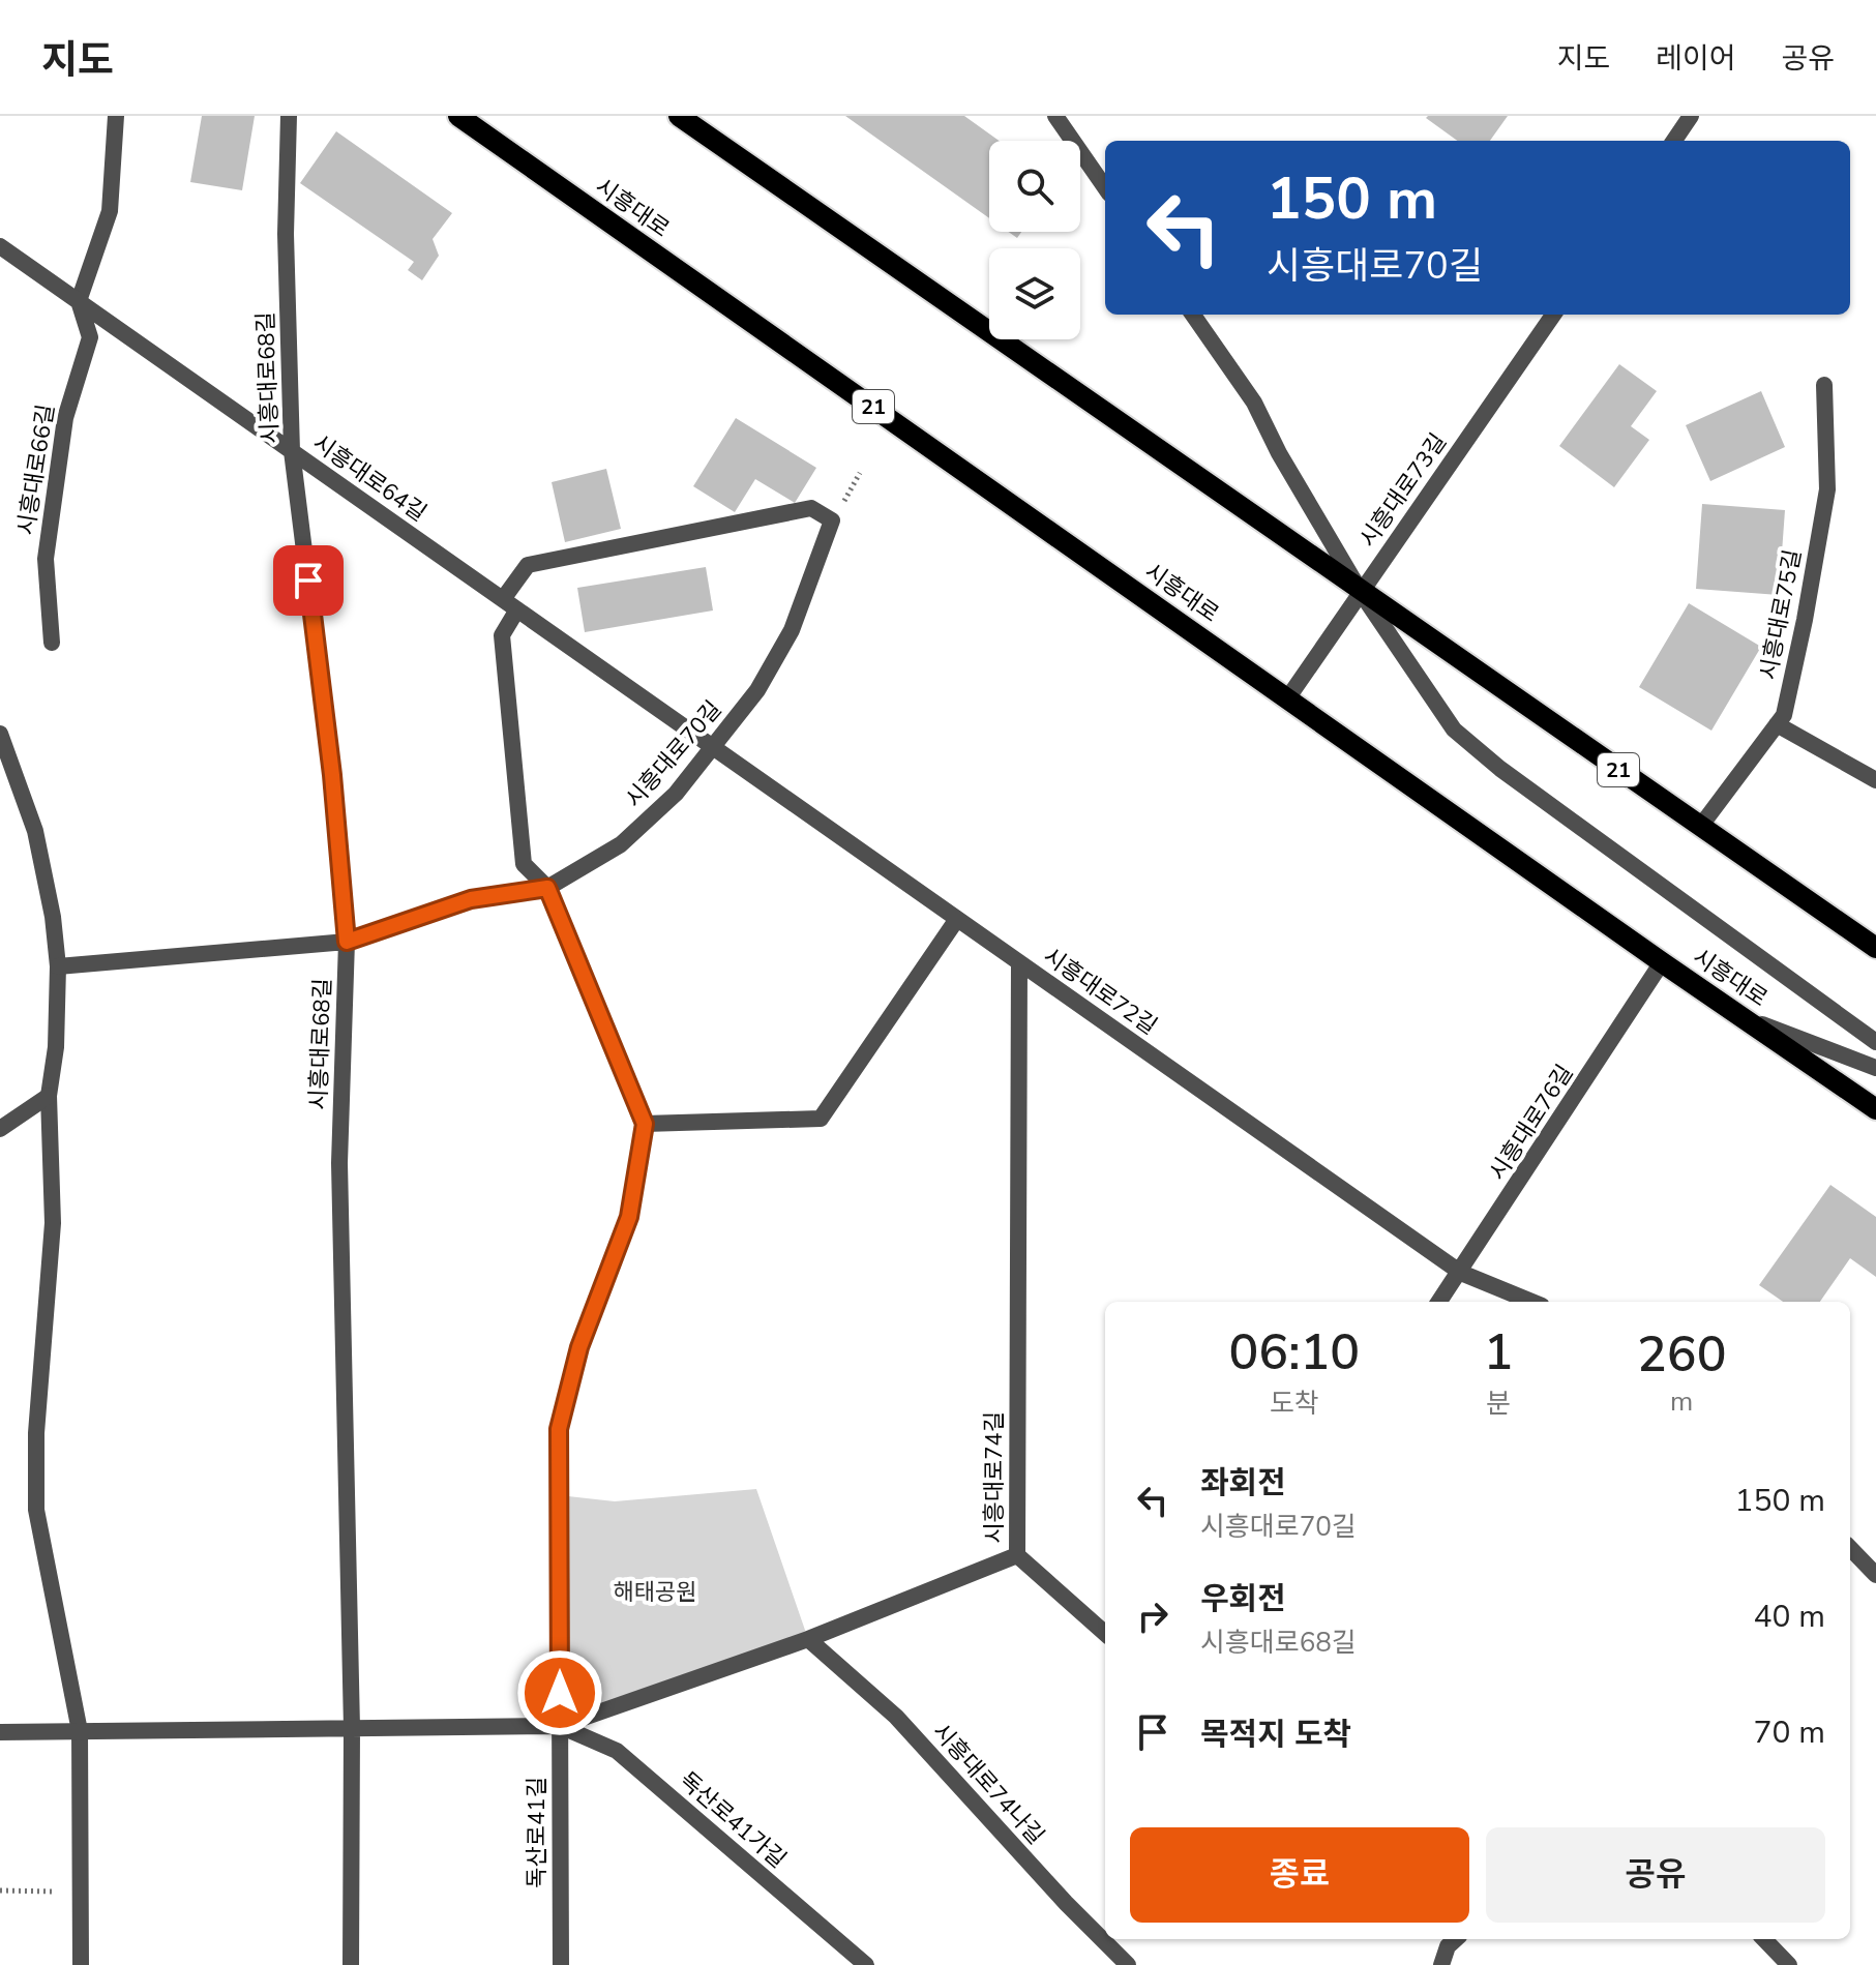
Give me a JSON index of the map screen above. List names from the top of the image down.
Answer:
{
  "streets": {
    "main road": ["시흥대로", "21"],
    "street": [
      "시흥대로68길",
      "시흥대로66길",
      "시흥대로64길",
      "시흥대로73길",
      "시흥대로75길",
      "시흥대로70길",
      "시흥대로72길",
      "시흥대로76길",
      "시흥대로74길",
      "시흥대로74나길",
      "독산로41가길",
      "독산로41길"
    ]
  },
  "crossings": [
    ["시흥대로", "시흥대로73길"],
    ["시흥대로", "시흥대로76길"],
    ["시흥대로68길", "시흥대로64길"],
    ["시흥대로68길", "시흥대로70길"],
    ["21", "시흥대로73길"],
    ["21", "시흥대로75길"],
    ["시흥대로66길", "시흥대로64길"],
    ["시흥대로64길", "시흥대로70길"],
    ["시흥대로64길", "시흥대로72길"],
    ["시흥대로70길", "시흥대로72길"],
    ["시흥대로72길", "시흥대로76길"],
    ["시흥대로72길", "시흥대로74길"],
    ["시흥대로74길", "시흥대로74나길"],
    ["시흥대로74길", "독산로41가길"],
    ["시흥대로74길", "독산로41길"],
    ["독산로41가길", "독산로41길"]
  ],
  "parks": ["해태공원"],
  "page": {
    "header": "지도",
    "nav": ["지도", "레이어", "공유"],
    "turn": ["150 m", "시흥대로70길"],
    "eta": [
      "06:10",
      "도착",
      "1",
      "분",
      "260",
      "m"
    ],
    "list": [
      {
        "name": "좌회전",
        "note": "시흥대로70길",
        "value": "150 m"
      },
      {
        "name": "우회전",
        "note": "시흥대로68길",
        "value": "40 m"
      },
      {
        "name": "목적지 도착",
        "value": "70 m"
      }
    ],
    "buttons": ["종료", "공유"]
  }
}
